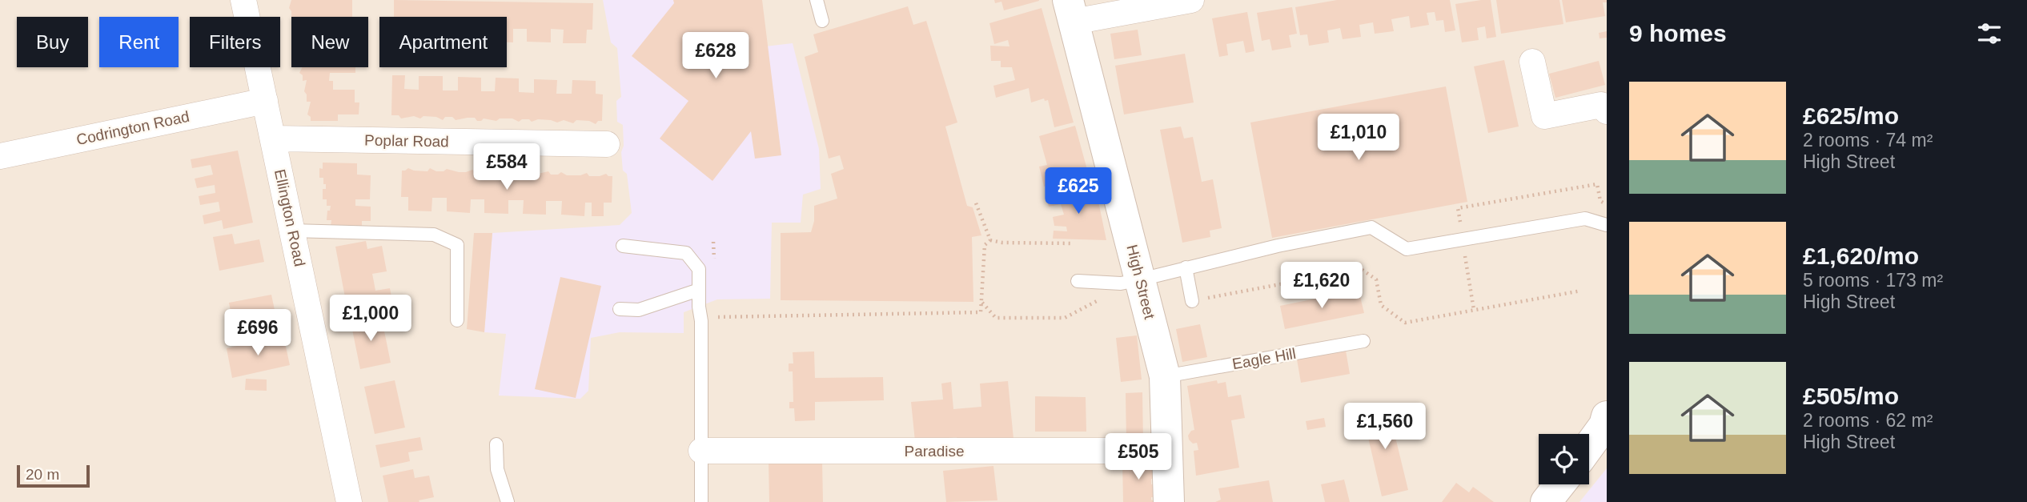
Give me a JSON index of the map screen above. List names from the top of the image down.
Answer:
{
  "streets": {
    "street": [
      "Codrington Road",
      "Poplar Road",
      "Ellington Road",
      "High Street",
      "Paradise"
    ],
    "lane": ["Eagle Hill"]
  },
  "crossings": [
    ["Codrington Road", "Ellington Road"],
    ["Poplar Road", "Ellington Road"],
    ["High Street", "Eagle Hill"],
    ["High Street", "Paradise"]
  ],
  "scale_bar": "20 m",
  "page": {
    "heading": "9 homes",
    "chip": [
      "Buy",
      "Rent",
      "Filters",
      "New",
      "Apartment"
    ],
    "price": [
      "£628",
      "£1,010",
      "£584",
      "£625",
      "£1,620",
      "£1,000",
      "£696",
      "£1,560",
      "£505"
    ],
    "list": [
      {
        "name": "£625/mo",
        "note": "2 rooms · 74 m² · High Street"
      },
      {
        "name": "£1,620/mo",
        "note": "5 rooms · 173 m² · High Street"
      },
      {
        "name": "£505/mo",
        "note": "2 rooms · 62 m² · High Street"
      }
    ],
    "scale": "20 m"
  }
}
